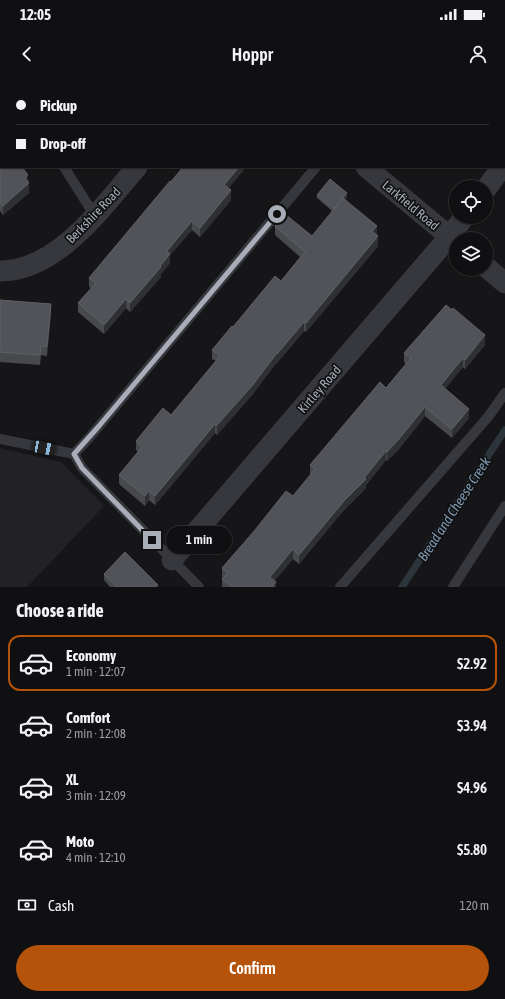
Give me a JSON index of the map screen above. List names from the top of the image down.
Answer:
{
  "streets": {
    "street": ["Larkfield Road", "Berkshire Road", "Kirtley Road"]
  },
  "water": ["Bread and Cheese Creek"],
  "page": {
    "status": "12:05",
    "header": "Hoppr",
    "banner": ["Pickup", "Drop-off"],
    "bubble": "1 min",
    "heading": "Choose a ride",
    "list": [
      {
        "name": "Economy",
        "note": "1 min · 12:07",
        "value": "$2.92"
      },
      {
        "name": "Comfort",
        "note": "2 min · 12:08",
        "value": "$3.94"
      },
      {
        "name": "XL",
        "note": "3 min · 12:09",
        "value": "$4.96"
      },
      {
        "name": "Moto",
        "note": "4 min · 12:10",
        "value": "$5.80"
      }
    ],
    "pay": ["Cash", "120 m"],
    "buttons": "Confirm"
  }
}
